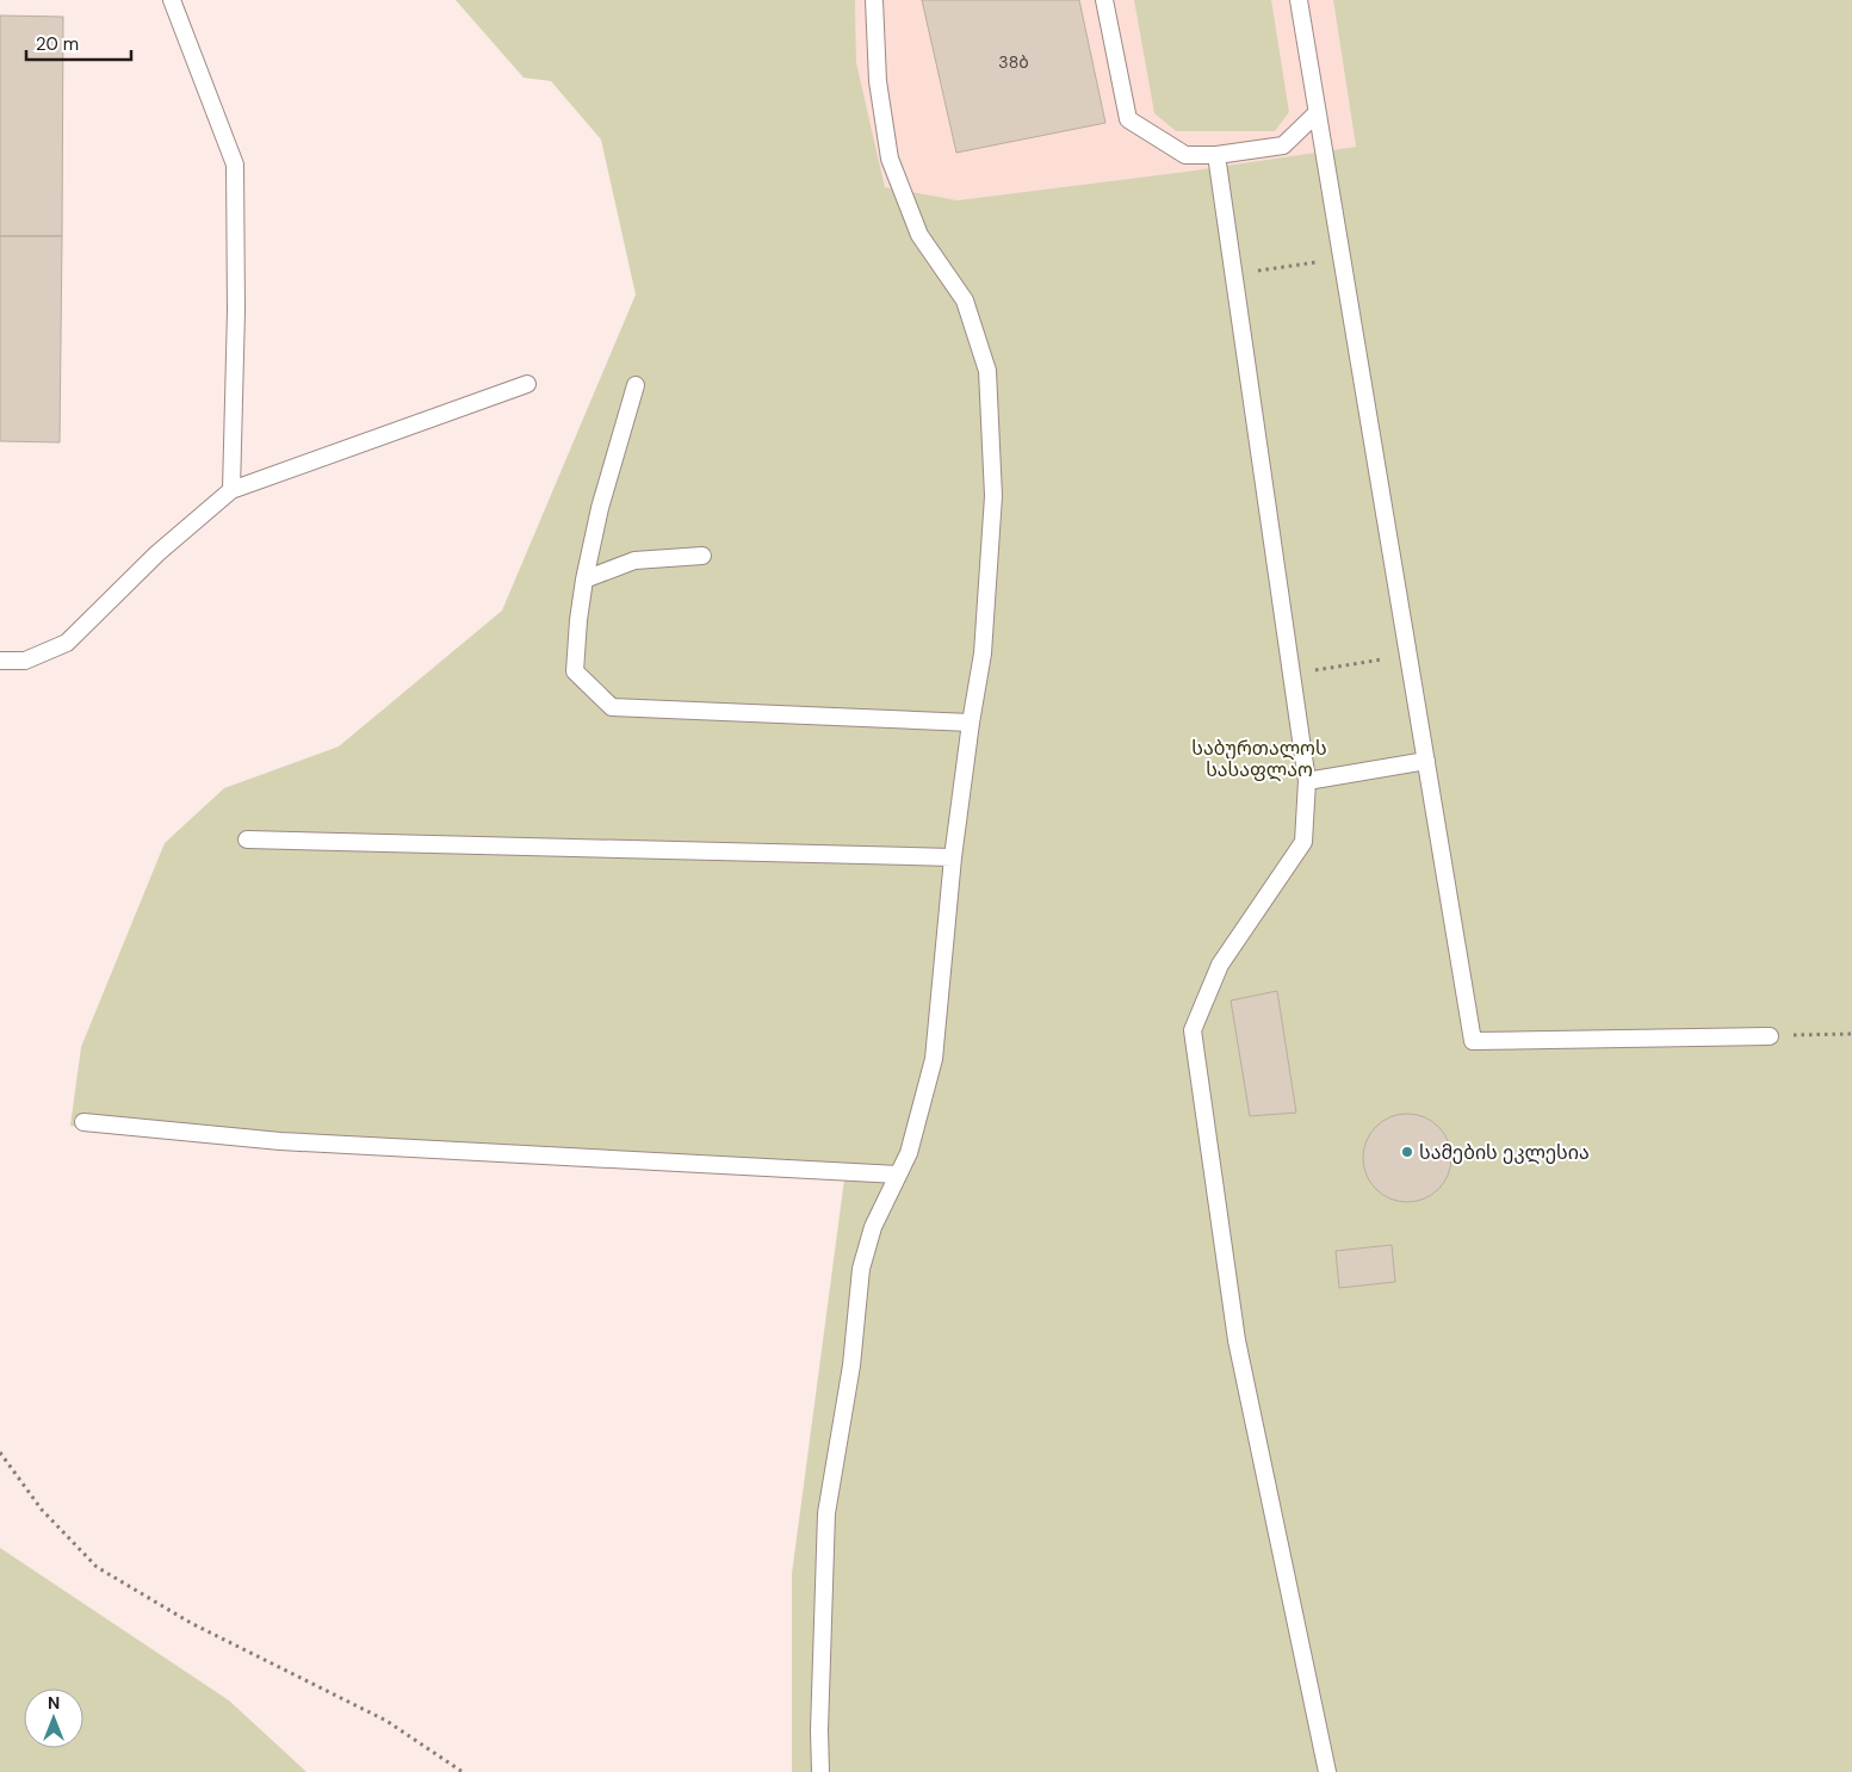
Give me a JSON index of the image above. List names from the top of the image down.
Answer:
{
  "parks": ["საბურთალოს სასაფლაო"],
  "places": ["სამების ეკლესია"],
  "house_numbers": ["38ბ"],
  "scale_bar": "20 m",
  "north": "top"
}
